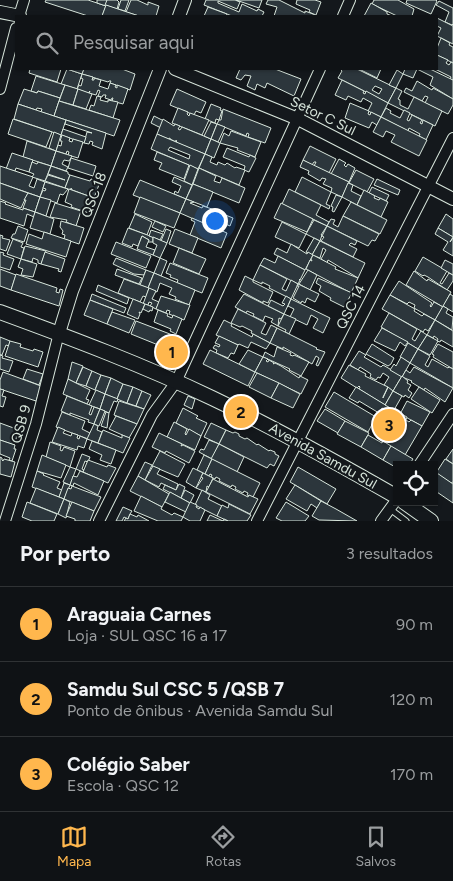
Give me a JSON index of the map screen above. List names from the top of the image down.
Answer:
{
  "streets": {
    "main road": ["Avenida Samdu Sul"],
    "street": [
      "Setor C Sul",
      "QSC 18",
      "QSC 14",
      "QSB 9"
    ]
  },
  "crossings": [
    ["Setor C Sul", "QSC 14"],
    ["QSC 18", "QSB 9"],
    ["QSC 18", "Avenida Samdu Sul"],
    ["QSC 14", "Avenida Samdu Sul"],
    ["QSB 9", "Avenida Samdu Sul"]
  ],
  "page": {
    "search": "Pesquisar aqui",
    "pins": ["1", "2", "3"],
    "heading": ["Por perto", "3 resultados"],
    "list": [
      {
        "mark": "1",
        "name": "Araguaia Carnes",
        "note": "Loja · SUL QSC 16 a 17",
        "value": "90 m"
      },
      {
        "mark": "2",
        "name": "Samdu Sul CSC 5 /QSB 7",
        "note": "Ponto de ônibus · Avenida Samdu Sul",
        "value": "120 m"
      },
      {
        "mark": "3",
        "name": "Colégio Saber",
        "note": "Escola · QSC 12",
        "value": "170 m"
      }
    ],
    "nav": ["Mapa", "Rotas", "Salvos"]
  }
}
